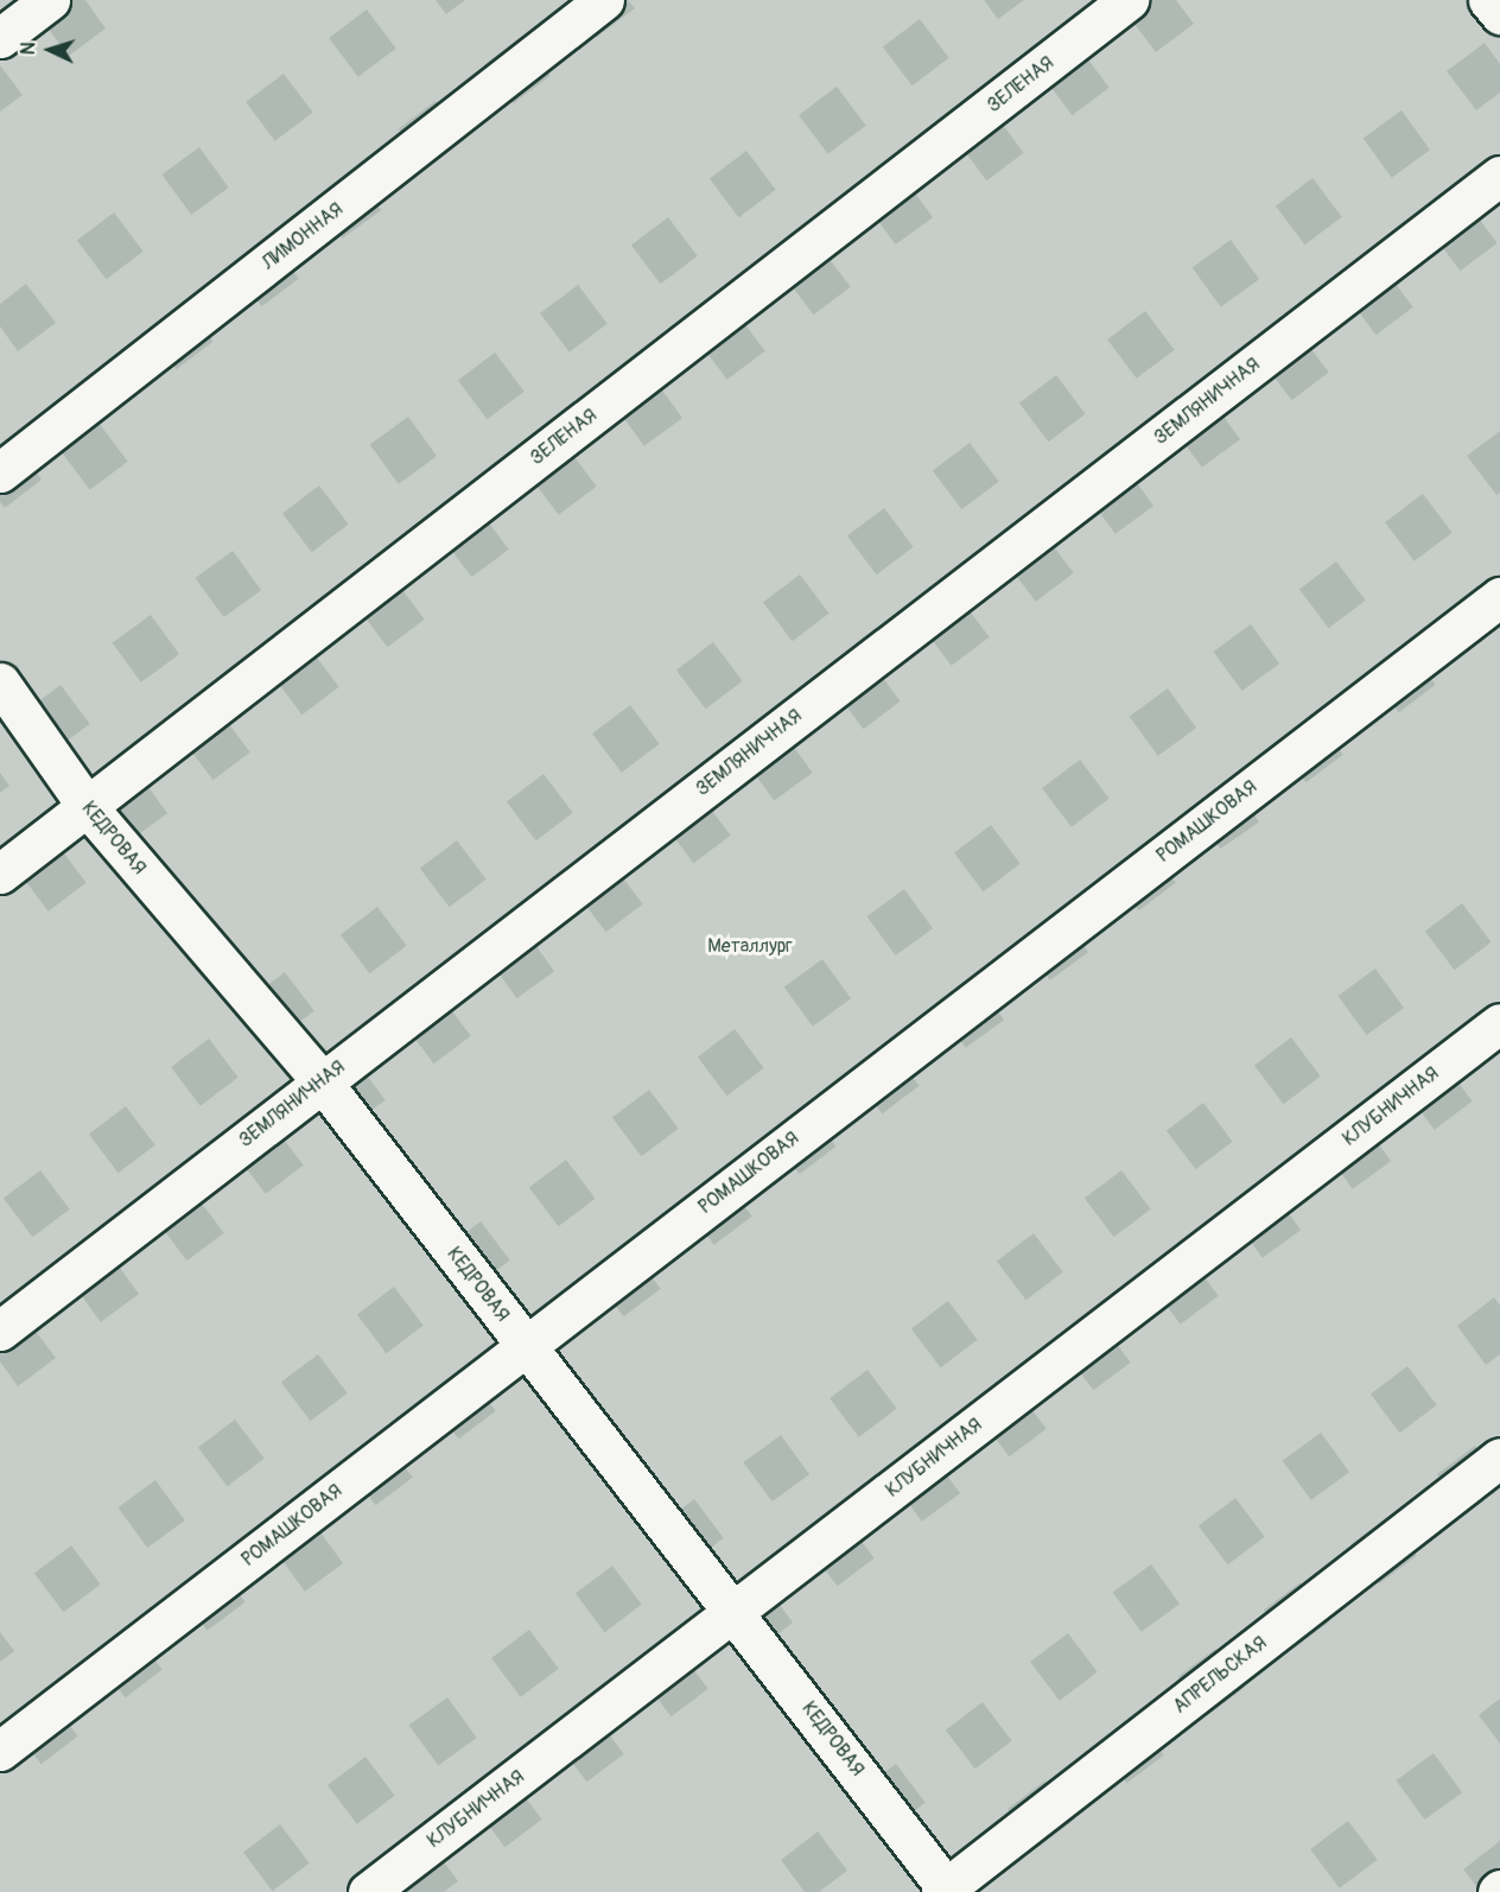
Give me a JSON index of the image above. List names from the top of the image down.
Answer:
{
  "streets": {
    "street": [
      "ЗЕЛЕНАЯ",
      "ЛИМОННАЯ",
      "ЗЕМЛЯНИЧНАЯ",
      "РОМАШКОВАЯ",
      "КЕДРОВАЯ",
      "КЛУБНИЧНАЯ",
      "АПРЕЛЬСКАЯ"
    ]
  },
  "crossings": [
    ["ЗЕЛЕНАЯ", "КЕДРОВАЯ"],
    ["ЗЕМЛЯНИЧНАЯ", "КЕДРОВАЯ"],
    ["РОМАШКОВАЯ", "КЕДРОВАЯ"],
    ["КЕДРОВАЯ", "КЛУБНИЧНАЯ"],
    ["КЕДРОВАЯ", "АПРЕЛЬСКАЯ"]
  ],
  "parks": ["Металлург"],
  "north": "left"
}
